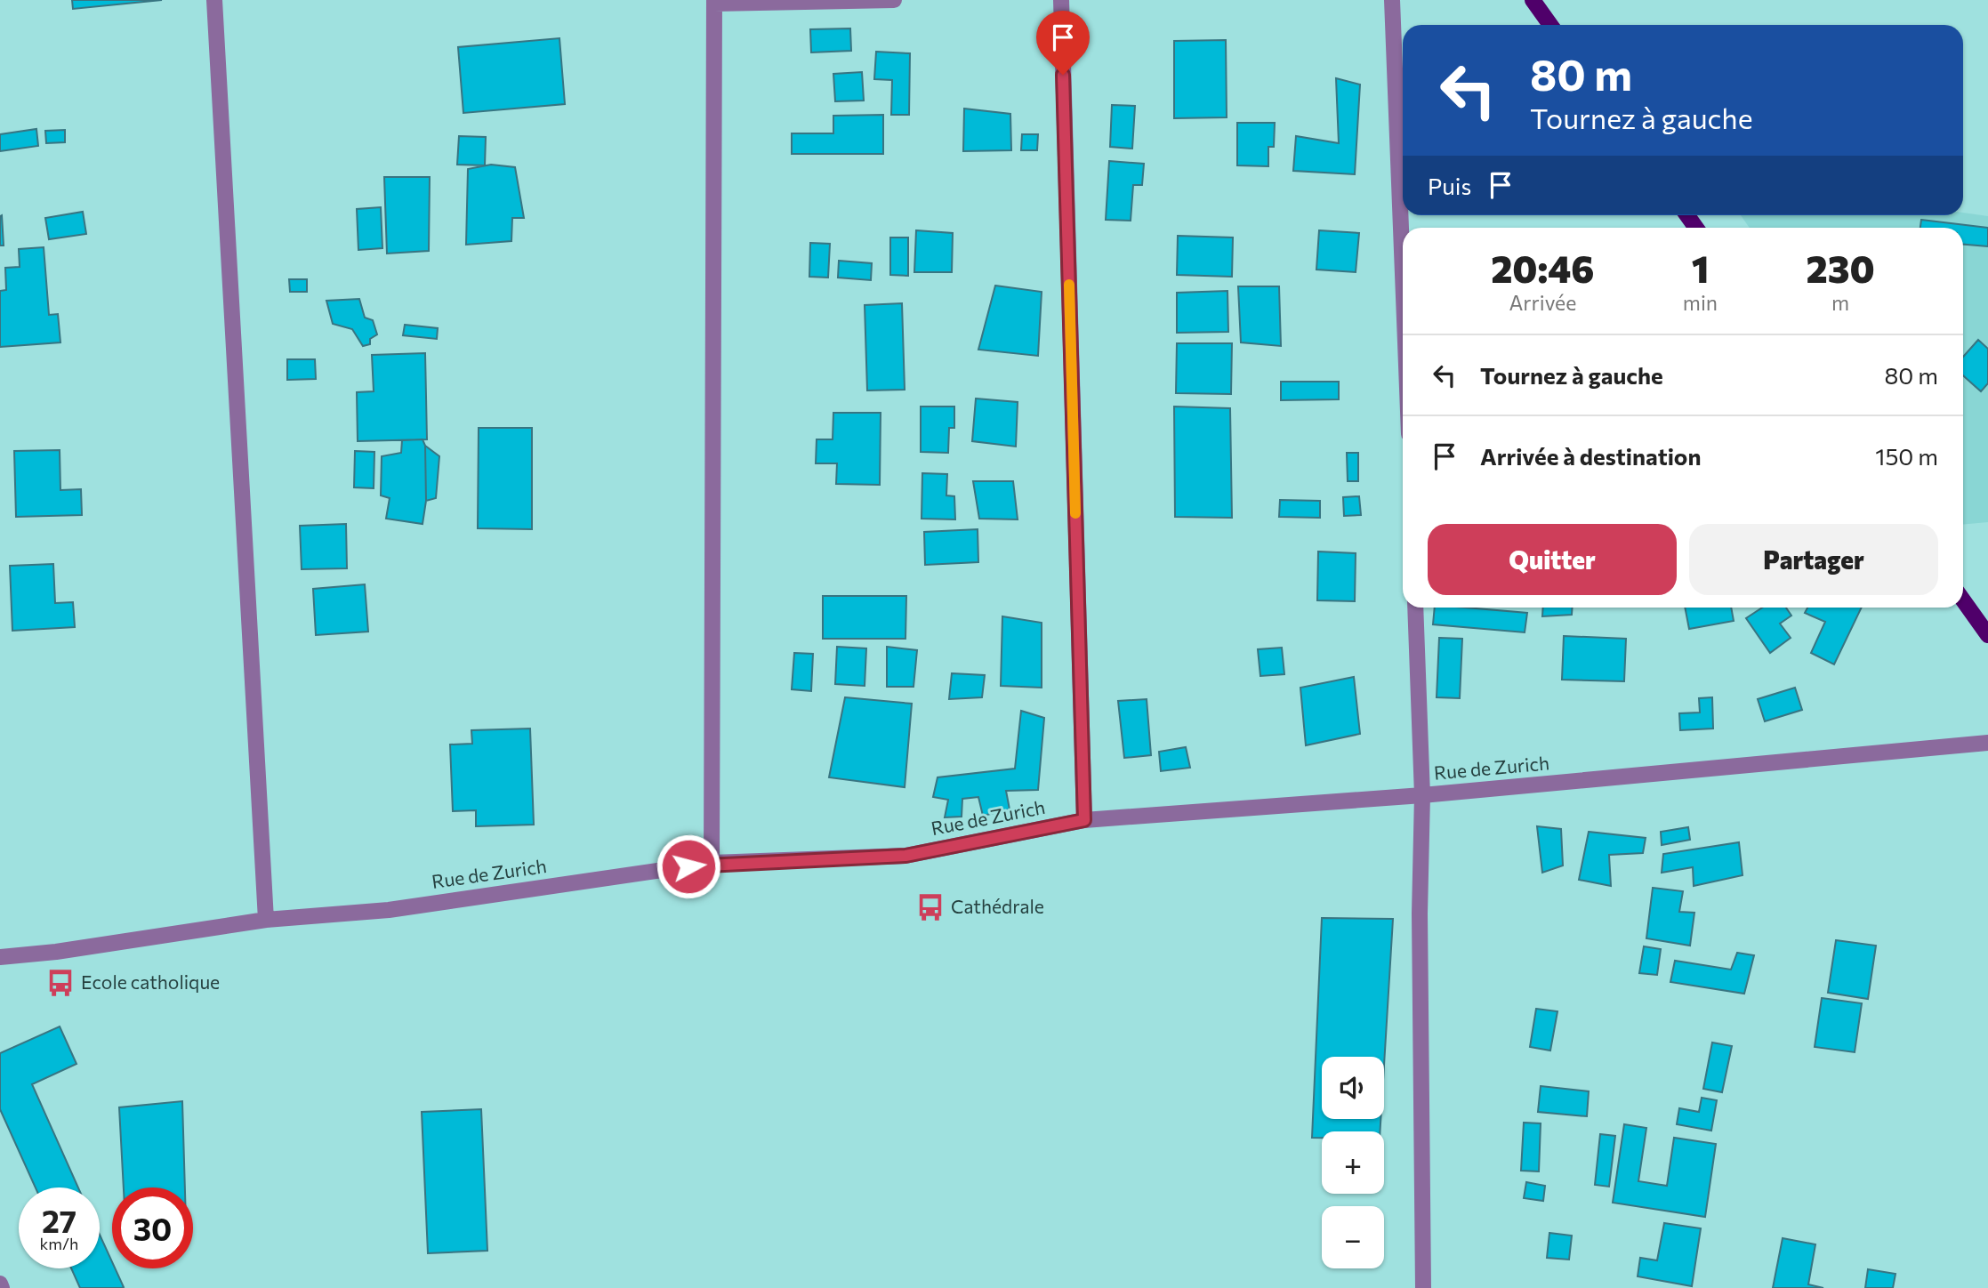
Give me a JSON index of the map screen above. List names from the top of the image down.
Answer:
{
  "streets": {
    "street": ["Rue de Zurich"]
  },
  "places": {
    "bus stop": ["Cathédrale", "Ecole catholique"]
  },
  "page": {
    "turn": ["80 m", "Tournez à gauche"],
    "then": "Puis",
    "eta": [
      "20:46",
      "Arrivée",
      "1",
      "min",
      "230",
      "m"
    ],
    "list": [
      {
        "name": "Tournez à gauche",
        "value": "80 m"
      },
      {
        "name": "Arrivée à destination",
        "value": "150 m"
      }
    ],
    "buttons": ["Quitter", "Partager"],
    "map_buttons": ["+", "−"],
    "speed": "27 km/h",
    "limit": "30"
  }
}
